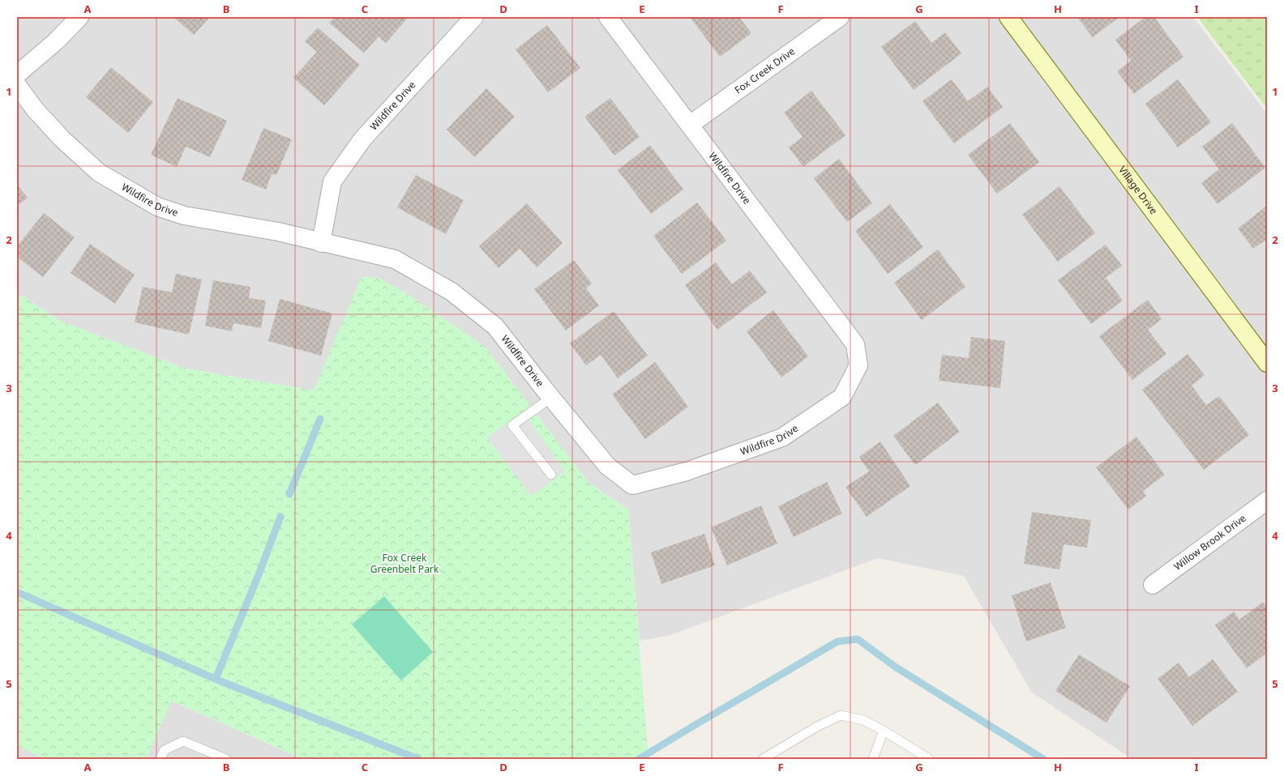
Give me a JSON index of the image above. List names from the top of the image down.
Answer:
{
  "streets": {
    "street": [
      "Fox Creek Drive",
      "Wildfire Drive",
      "Village Drive",
      "Willow Brook Drive"
    ]
  },
  "crossings": [
    ["Fox Creek Drive", "Wildfire Drive"]
  ],
  "parks": ["Fox Creek Greenbelt Park"],
  "grid": {
    "columns": [
      "A",
      "B",
      "C",
      "D",
      "E",
      "F",
      "G",
      "H",
      "I"
    ],
    "rows": [
      "1",
      "2",
      "3",
      "4",
      "5"
    ]
  }
}
